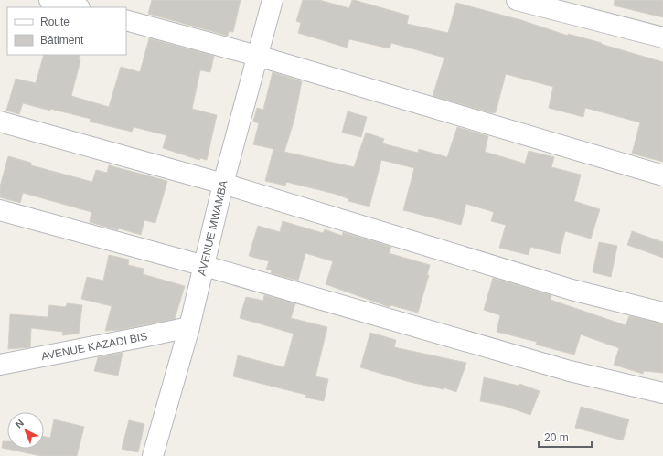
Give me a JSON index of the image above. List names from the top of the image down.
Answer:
{
  "streets": {
    "street": ["AVENUE MWAMBA", "AVENUE KAZADI BIS"]
  },
  "crossings": [
    ["AVENUE MWAMBA", "AVENUE KAZADI BIS"]
  ],
  "legend": ["Route", "Bâtiment"],
  "scale_bar": "20 m",
  "north": "top left"
}
